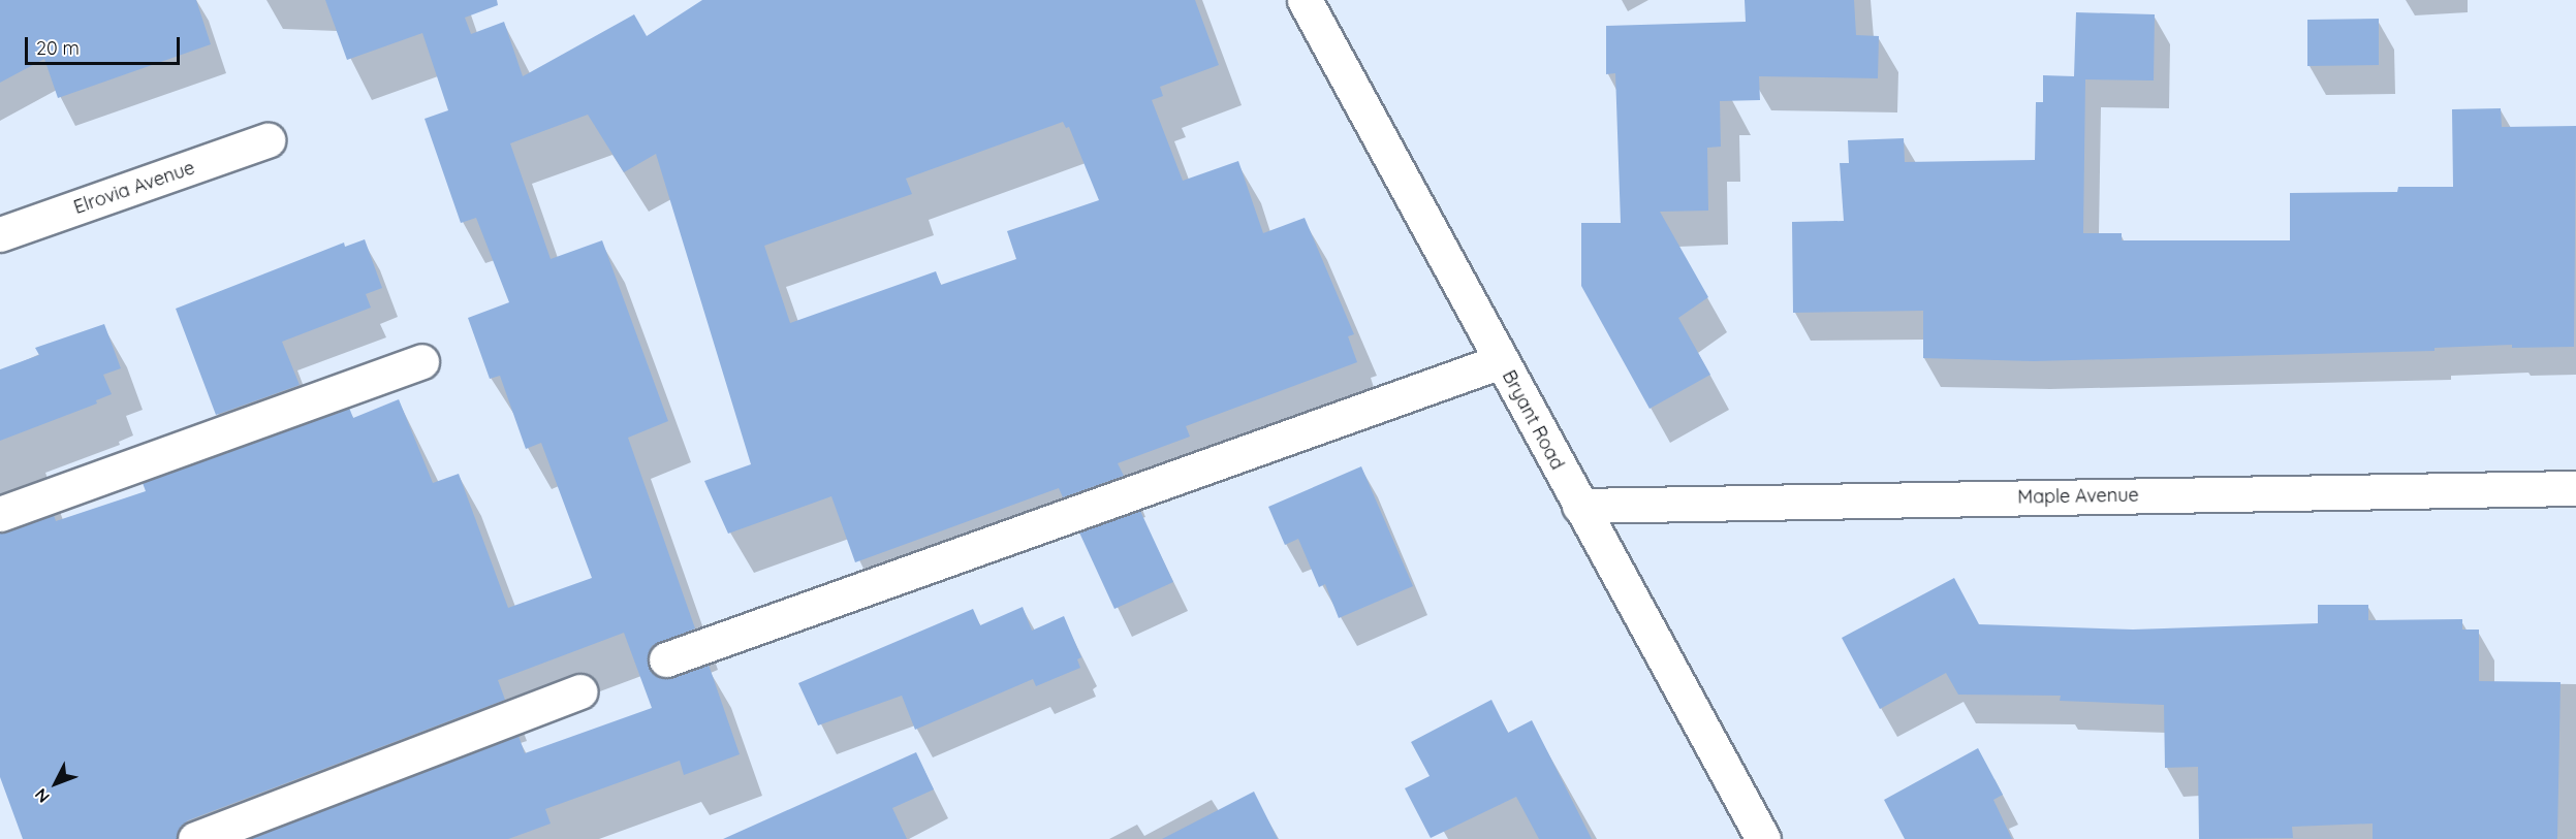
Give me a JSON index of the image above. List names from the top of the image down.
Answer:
{
  "streets": {
    "street": ["Elrovia Avenue", "Bryant Road", "Maple Avenue"]
  },
  "crossings": [
    ["Bryant Road", "Maple Avenue"]
  ],
  "scale_bar": "20 m",
  "north": "bottom left"
}
